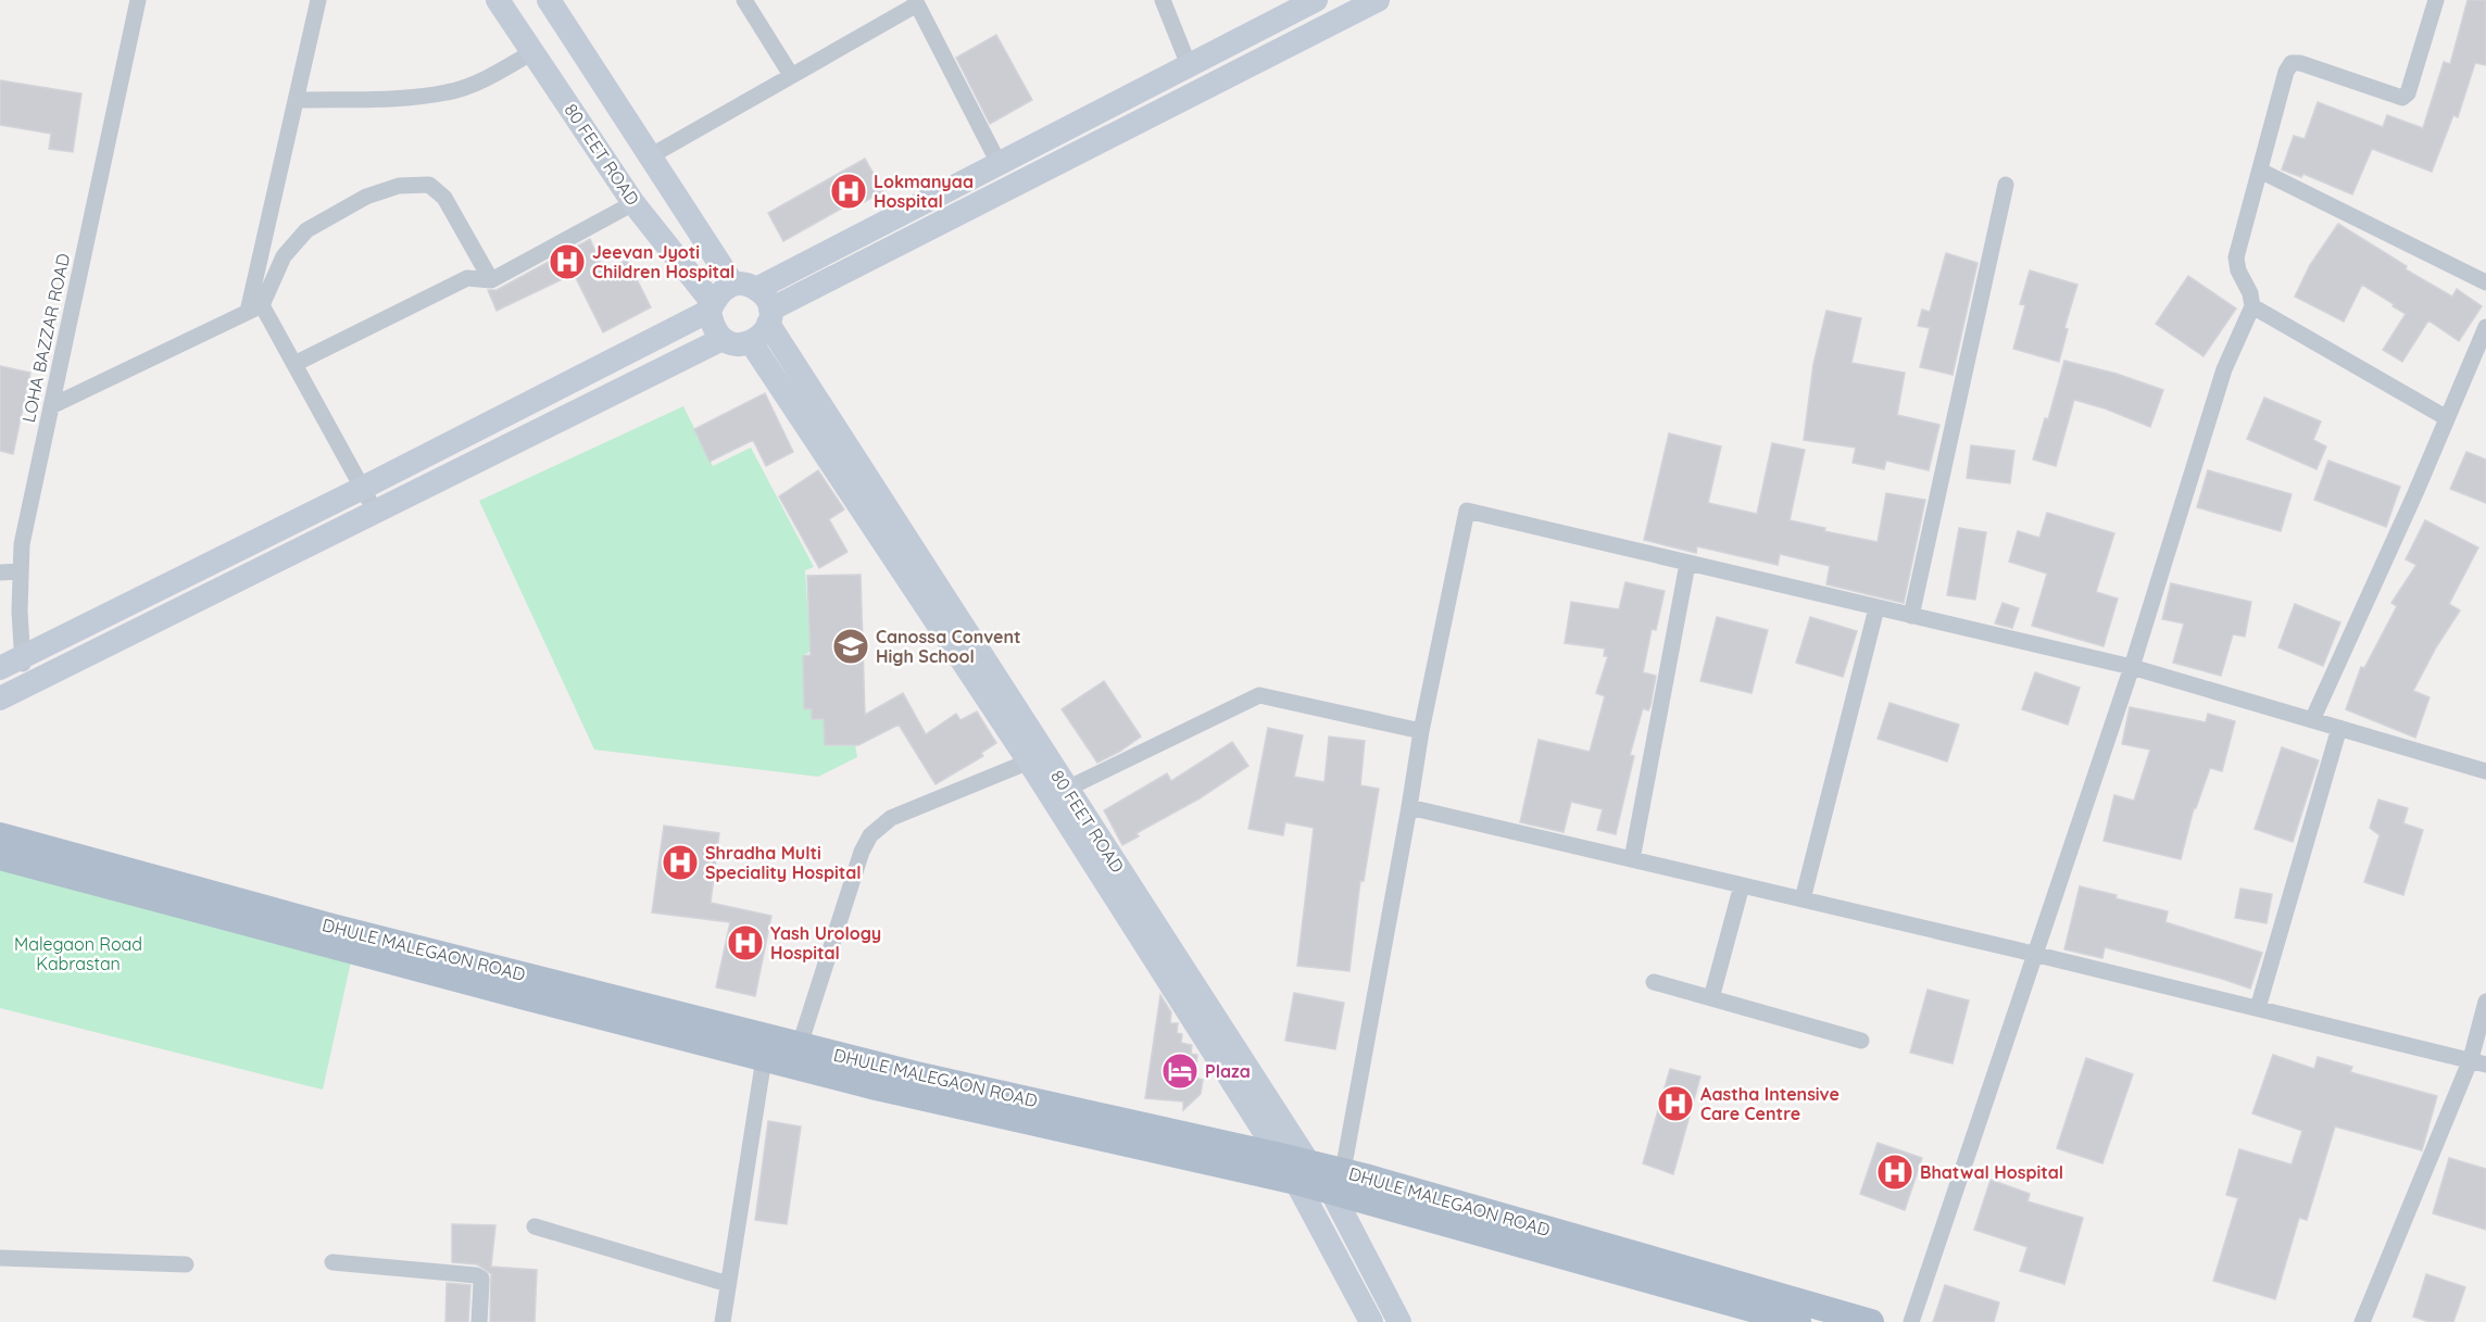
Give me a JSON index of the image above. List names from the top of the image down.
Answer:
{
  "streets": {
    "main road": ["80 FEET ROAD", "DHULE MALEGAON ROAD"],
    "street": ["LOHA BAZZAR ROAD"]
  },
  "crossings": [
    ["80 FEET ROAD", "DHULE MALEGAON ROAD"]
  ],
  "parks": ["Malegaon Road Kabrastan"],
  "places": {
    "hospital": [
      "Lokmanyaa Hospital",
      "Jeevan Jyoti Children Hospital",
      "Shradha Multi Speciality Hospital",
      "Yash Urology Hospital",
      "Aastha Intensive Care Centre",
      "Bhatwal Hospital"
    ],
    "school or university": ["Canossa Convent High School"],
    "hotel": ["Plaza"]
  }
}
